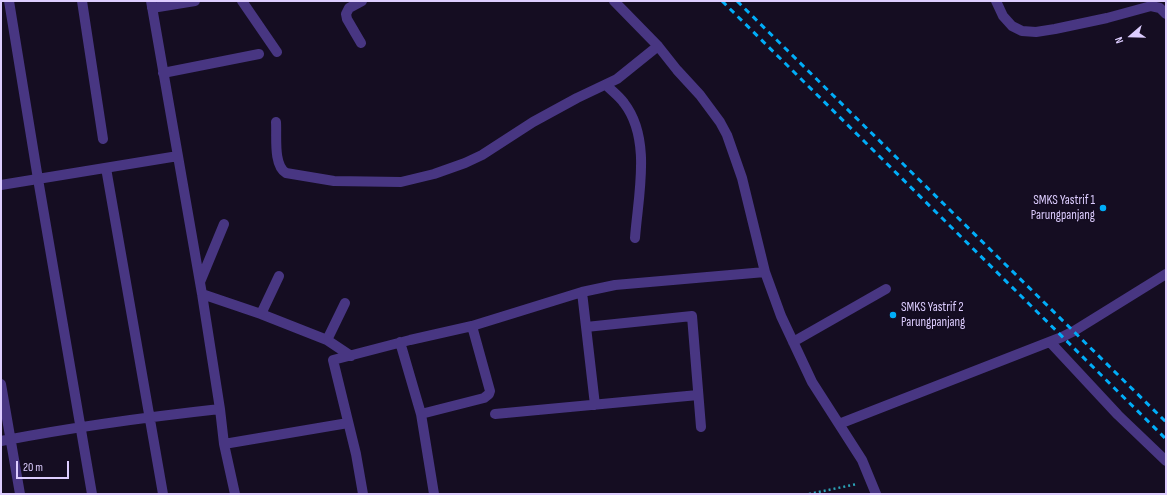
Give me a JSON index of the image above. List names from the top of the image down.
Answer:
{
  "places": ["SMKS Yastrif 1 Parungpanjang", "SMKS Yastrif 2 Parungpanjang"],
  "scale_bar": "20 m",
  "north": "left"
}
